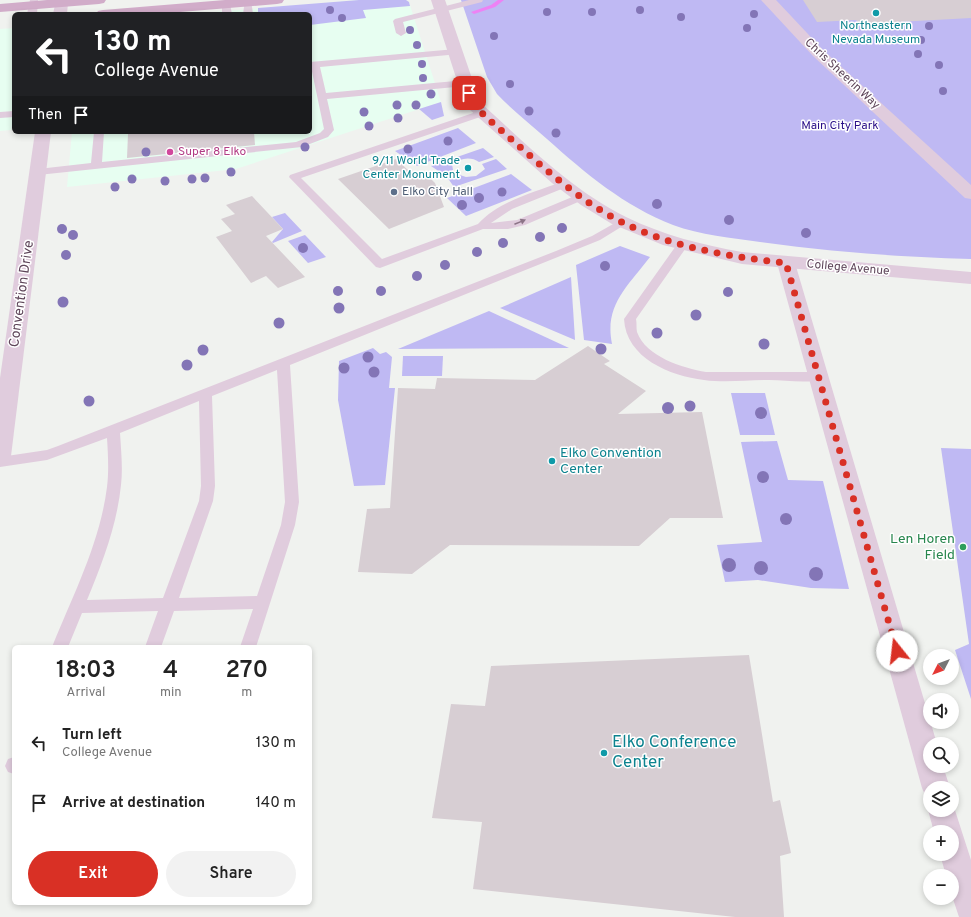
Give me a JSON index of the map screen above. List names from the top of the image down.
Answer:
{
  "streets": {
    "street": ["Chris Sheerin Way", "College Avenue", "Convention Drive"]
  },
  "parks": ["Main City Park"],
  "places": [
    "Northeastern Nevada Museum",
    "Super 8 Elko",
    "9/11 World Trade Center Monument",
    "Elko City Hall",
    "Elko Convention Center",
    "Len Horen Field",
    "Elko Conference Center"
  ],
  "north": "bottom left",
  "page": {
    "turn": ["130 m", "College Avenue"],
    "then": "Then",
    "eta": [
      "18:03",
      "Arrival",
      "4",
      "min",
      "270",
      "m"
    ],
    "map_buttons": ["+", "−"],
    "list": [
      {
        "name": "Turn left",
        "note": "College Avenue",
        "value": "130 m"
      },
      {
        "name": "Arrive at destination",
        "value": "140 m"
      }
    ],
    "buttons": ["Exit", "Share"]
  }
}
